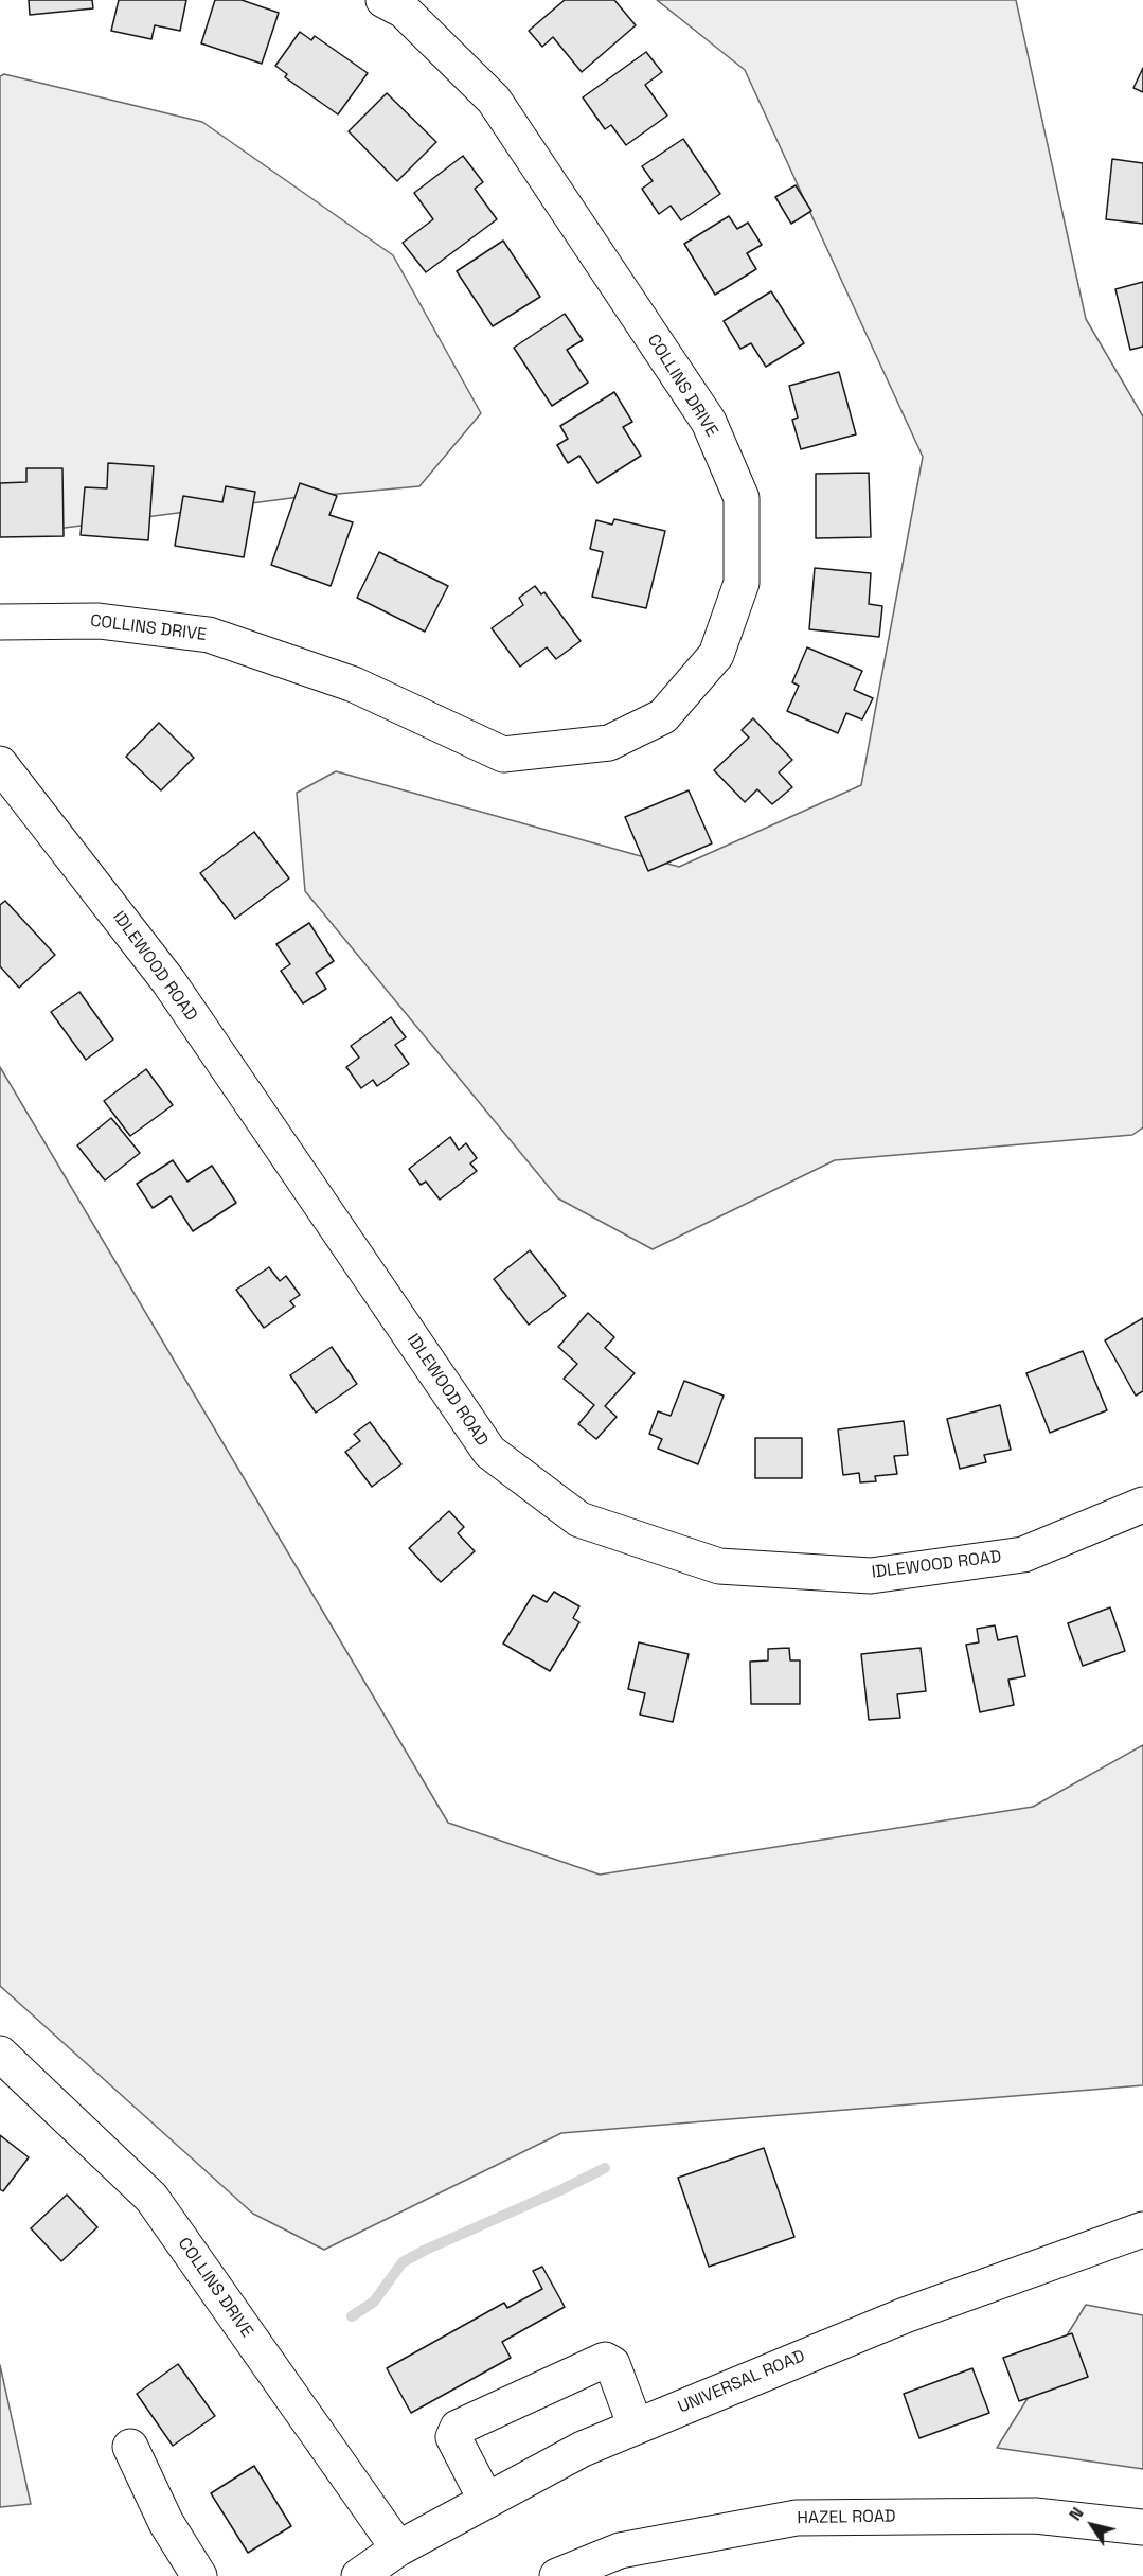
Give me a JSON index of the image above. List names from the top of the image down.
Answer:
{
  "streets": {
    "street": [
      "COLLINS DRIVE",
      "IDLEWOOD ROAD",
      "UNIVERSAL ROAD",
      "HAZEL ROAD"
    ]
  },
  "crossings": [
    ["COLLINS DRIVE", "UNIVERSAL ROAD"]
  ],
  "north": "top left"
}
